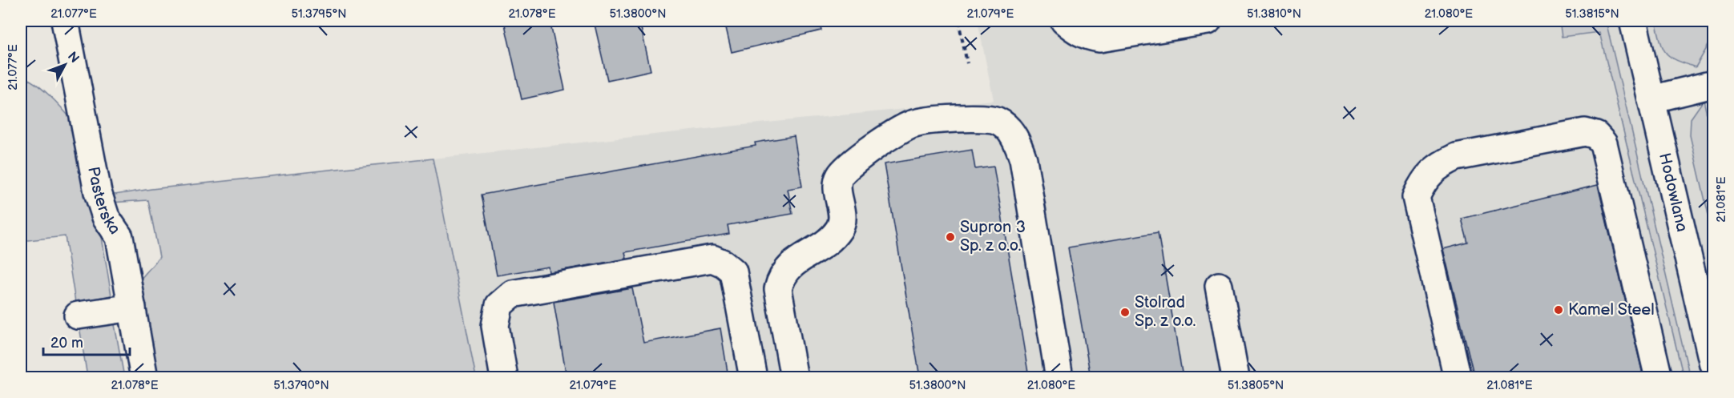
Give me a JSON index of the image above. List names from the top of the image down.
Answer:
{
  "streets": {
    "street": ["Hodowlana", "Pasterska"]
  },
  "places": ["Supron 3 Sp. z o.o.", "Kamel Steel", "Stolrad Sp. z o.o."],
  "scale_bar": "20 m",
  "north": "top right",
  "coordinates": [
    "21.077°E",
    "51.3795°N",
    "21.078°E",
    "51.3800°N",
    "21.079°E",
    "51.3810°N",
    "21.080°E",
    "51.3815°N",
    "21.081°E",
    "51.3790°N",
    "51.3805°N"
  ]
}
